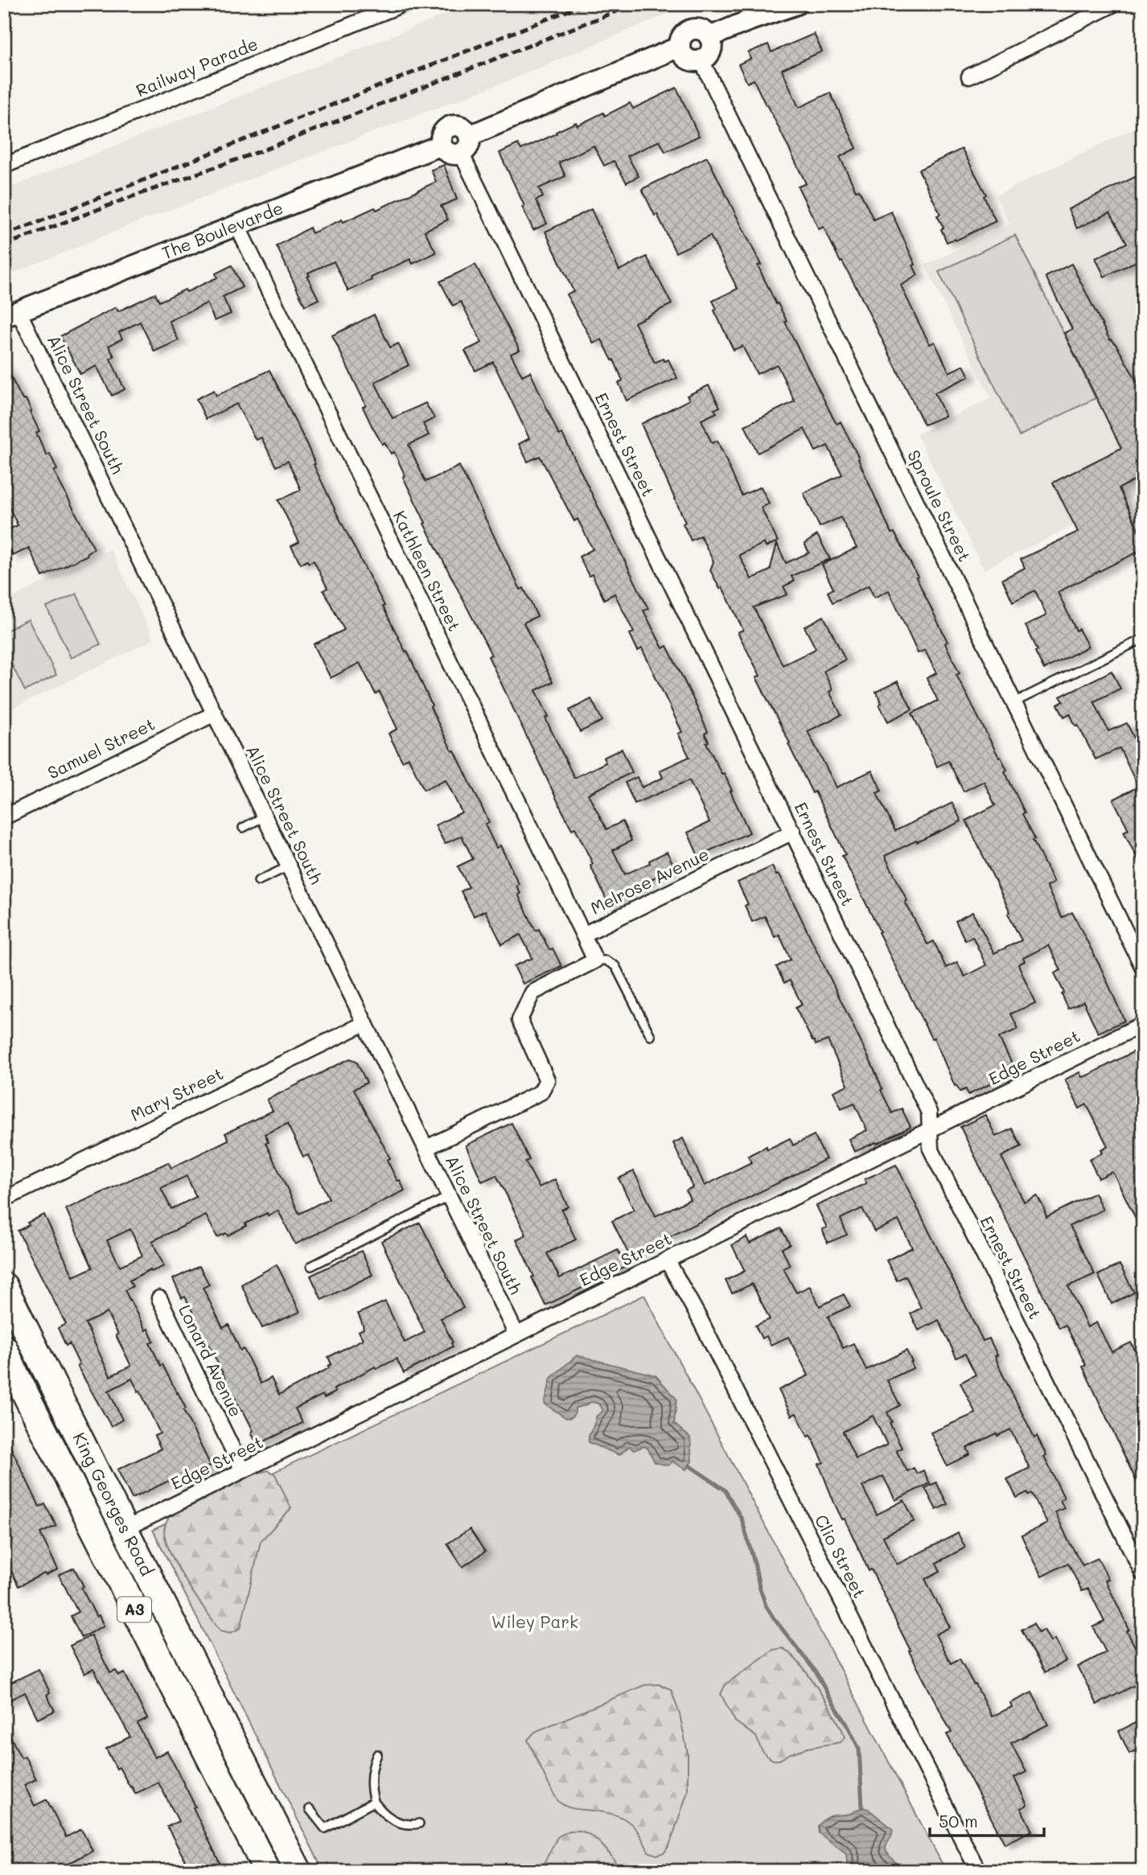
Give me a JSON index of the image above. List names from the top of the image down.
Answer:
{
  "streets": {
    "highway": ["King Georges Road", "A3"],
    "street": [
      "Railway Parade",
      "The Boulevarde",
      "Alice Street South",
      "Ernest Street",
      "Sproule Street",
      "Kathleen Street",
      "Samuel Street",
      "Melrose Avenue",
      "Edge Street",
      "Mary Street",
      "Lonard Avenue",
      "Clio Street"
    ]
  },
  "crossings": [
    ["The Boulevarde", "Alice Street South"],
    ["The Boulevarde", "Ernest Street"],
    ["The Boulevarde", "Kathleen Street"],
    ["Alice Street South", "Samuel Street"],
    ["Alice Street South", "Edge Street"],
    ["Alice Street South", "Mary Street"],
    ["Ernest Street", "Melrose Avenue"],
    ["Ernest Street", "Edge Street"],
    ["Kathleen Street", "Melrose Avenue"],
    ["Edge Street", "Lonard Avenue"],
    ["Edge Street", "King Georges Road"],
    ["Edge Street", "Clio Street"]
  ],
  "parks": ["Wiley Park"],
  "scale_bar": "50 m"
}
